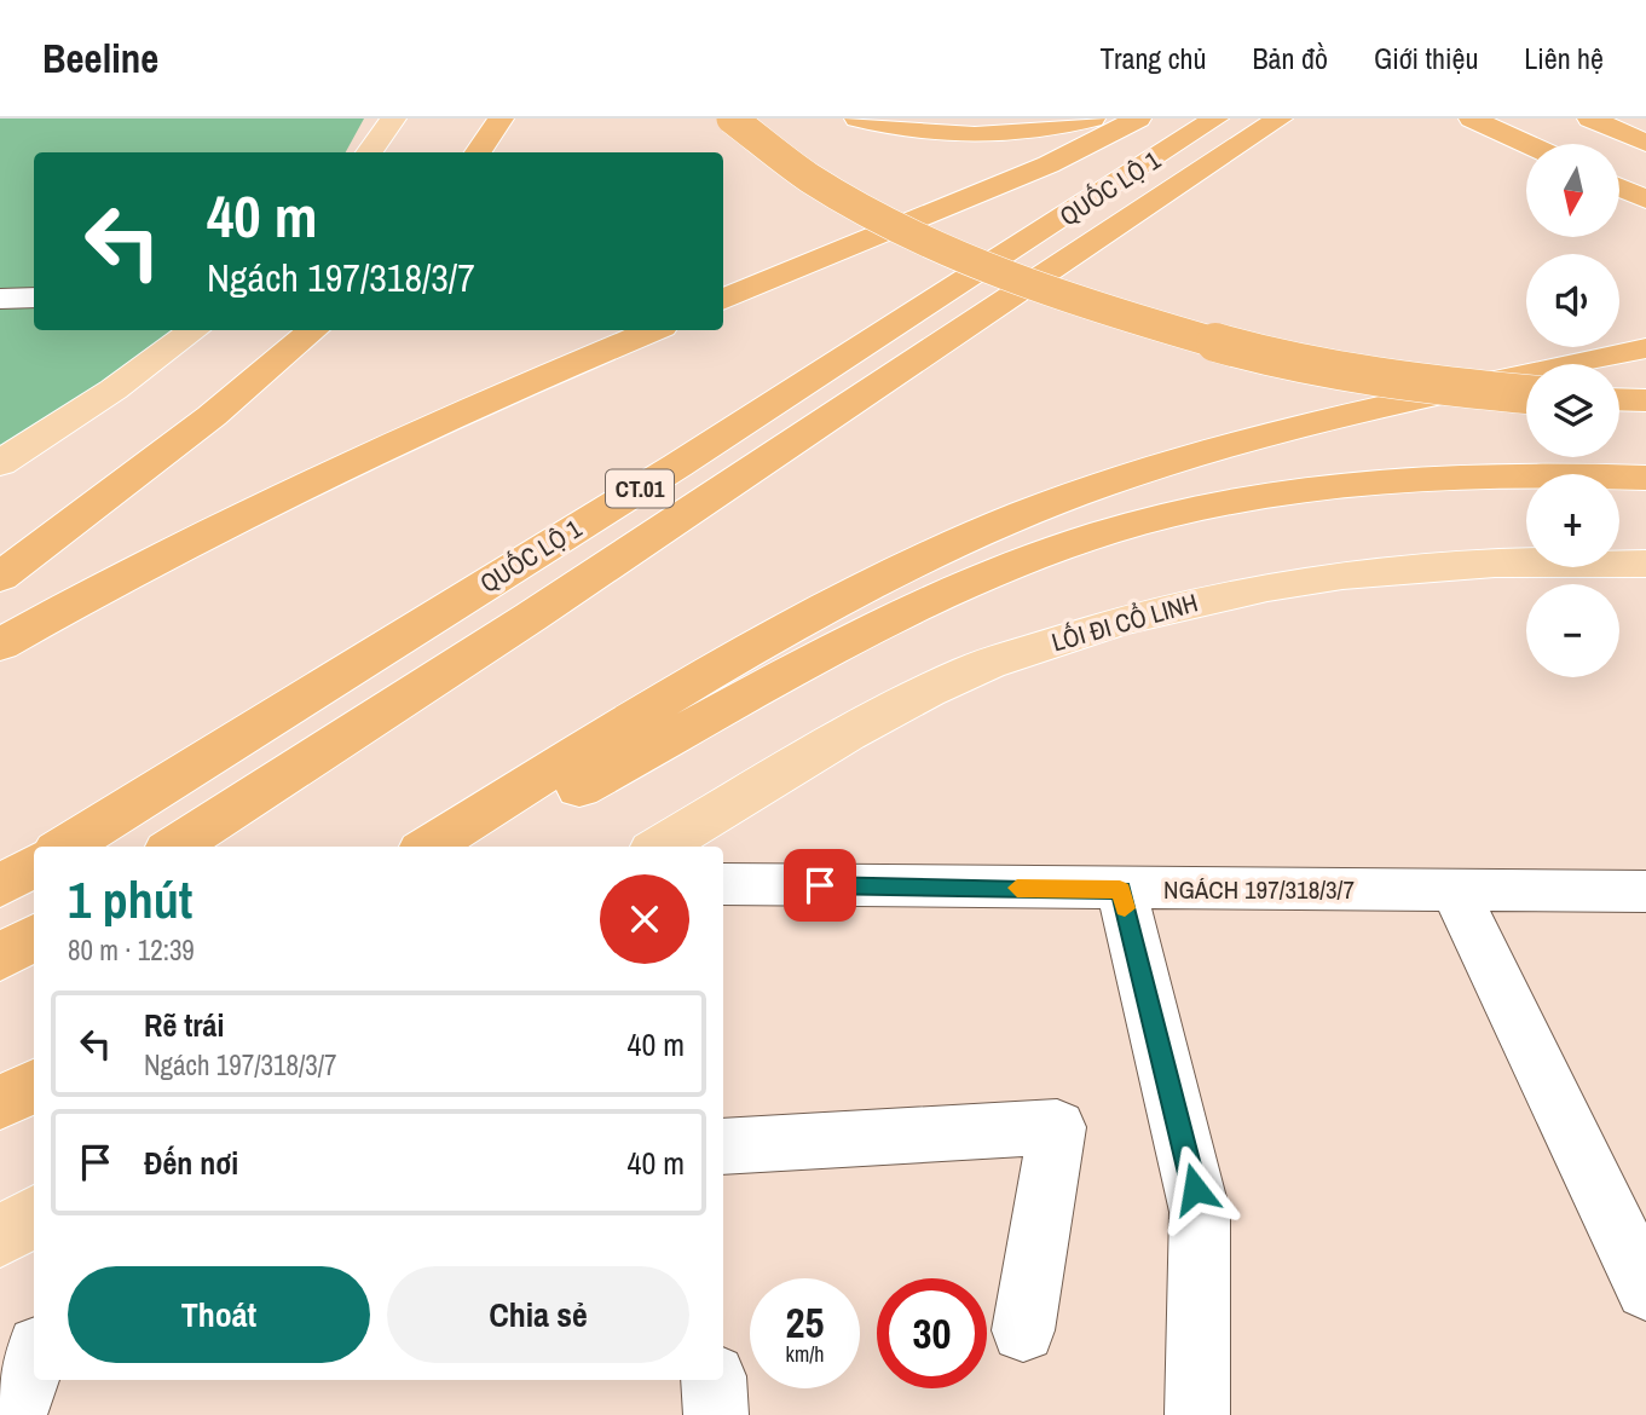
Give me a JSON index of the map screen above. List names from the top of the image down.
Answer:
{
  "streets": {
    "highway": ["QUỐC LỘ 1", "CT.01"],
    "main road": ["LỐI ĐI CỔ LINH"],
    "street": ["NGÁCH 197/318/3/7"]
  },
  "north": "bottom",
  "page": {
    "header": "Beeline",
    "nav": [
      "Trang chủ",
      "Bản đồ",
      "Giới thiệu",
      "Liên hệ"
    ],
    "map_buttons": ["+", "−"],
    "turn": ["40 m", "Ngách 197/318/3/7"],
    "heading": ["1 phút", "80 m · 12:39"],
    "list": [
      {
        "name": "Rẽ trái",
        "note": "Ngách 197/318/3/7",
        "value": "40 m"
      },
      {
        "name": "Đến nơi",
        "value": "40 m"
      }
    ],
    "buttons": ["Thoát", "Chia sẻ"],
    "speed": "25 km/h",
    "limit": "30"
  }
}
